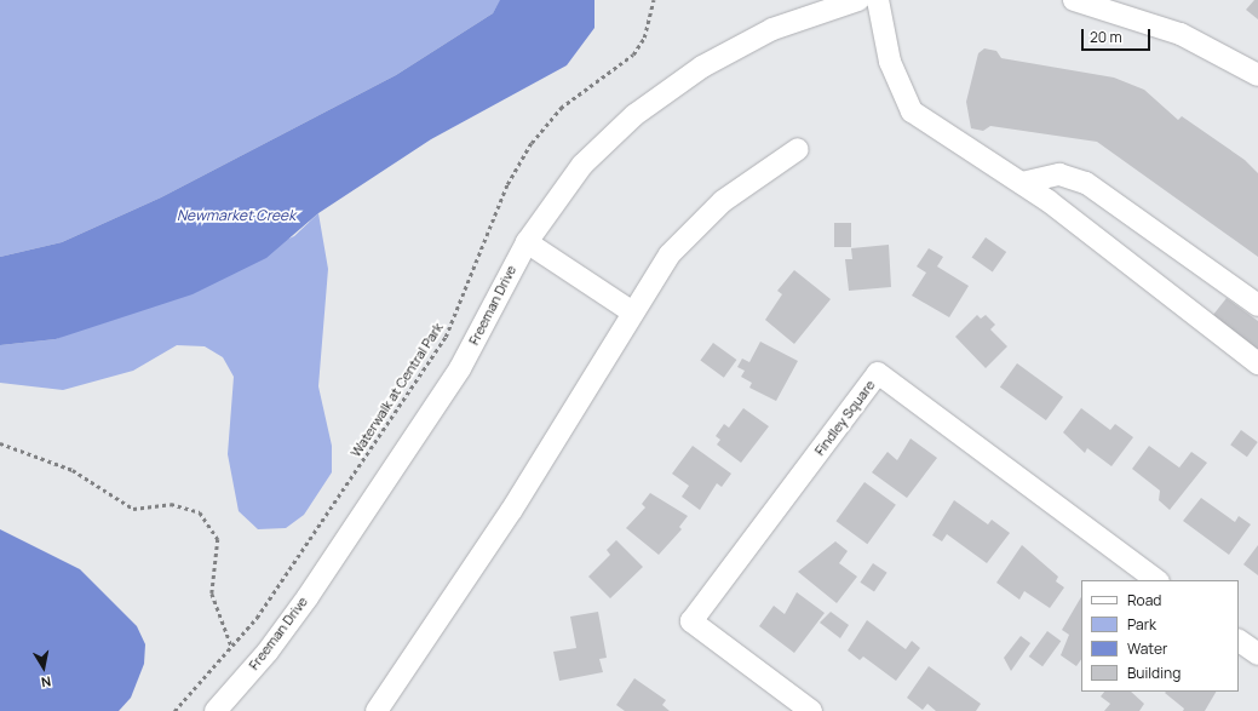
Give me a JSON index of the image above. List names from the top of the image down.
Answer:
{
  "streets": {
    "street": ["Freeman Drive", "Findley Square"],
    "path": ["Waterwalk at Central Park"]
  },
  "water": ["Newmarket Creek"],
  "legend": [
    "Road",
    "Park",
    "Water",
    "Building"
  ],
  "scale_bar": "20 m",
  "north": "bottom"
}
